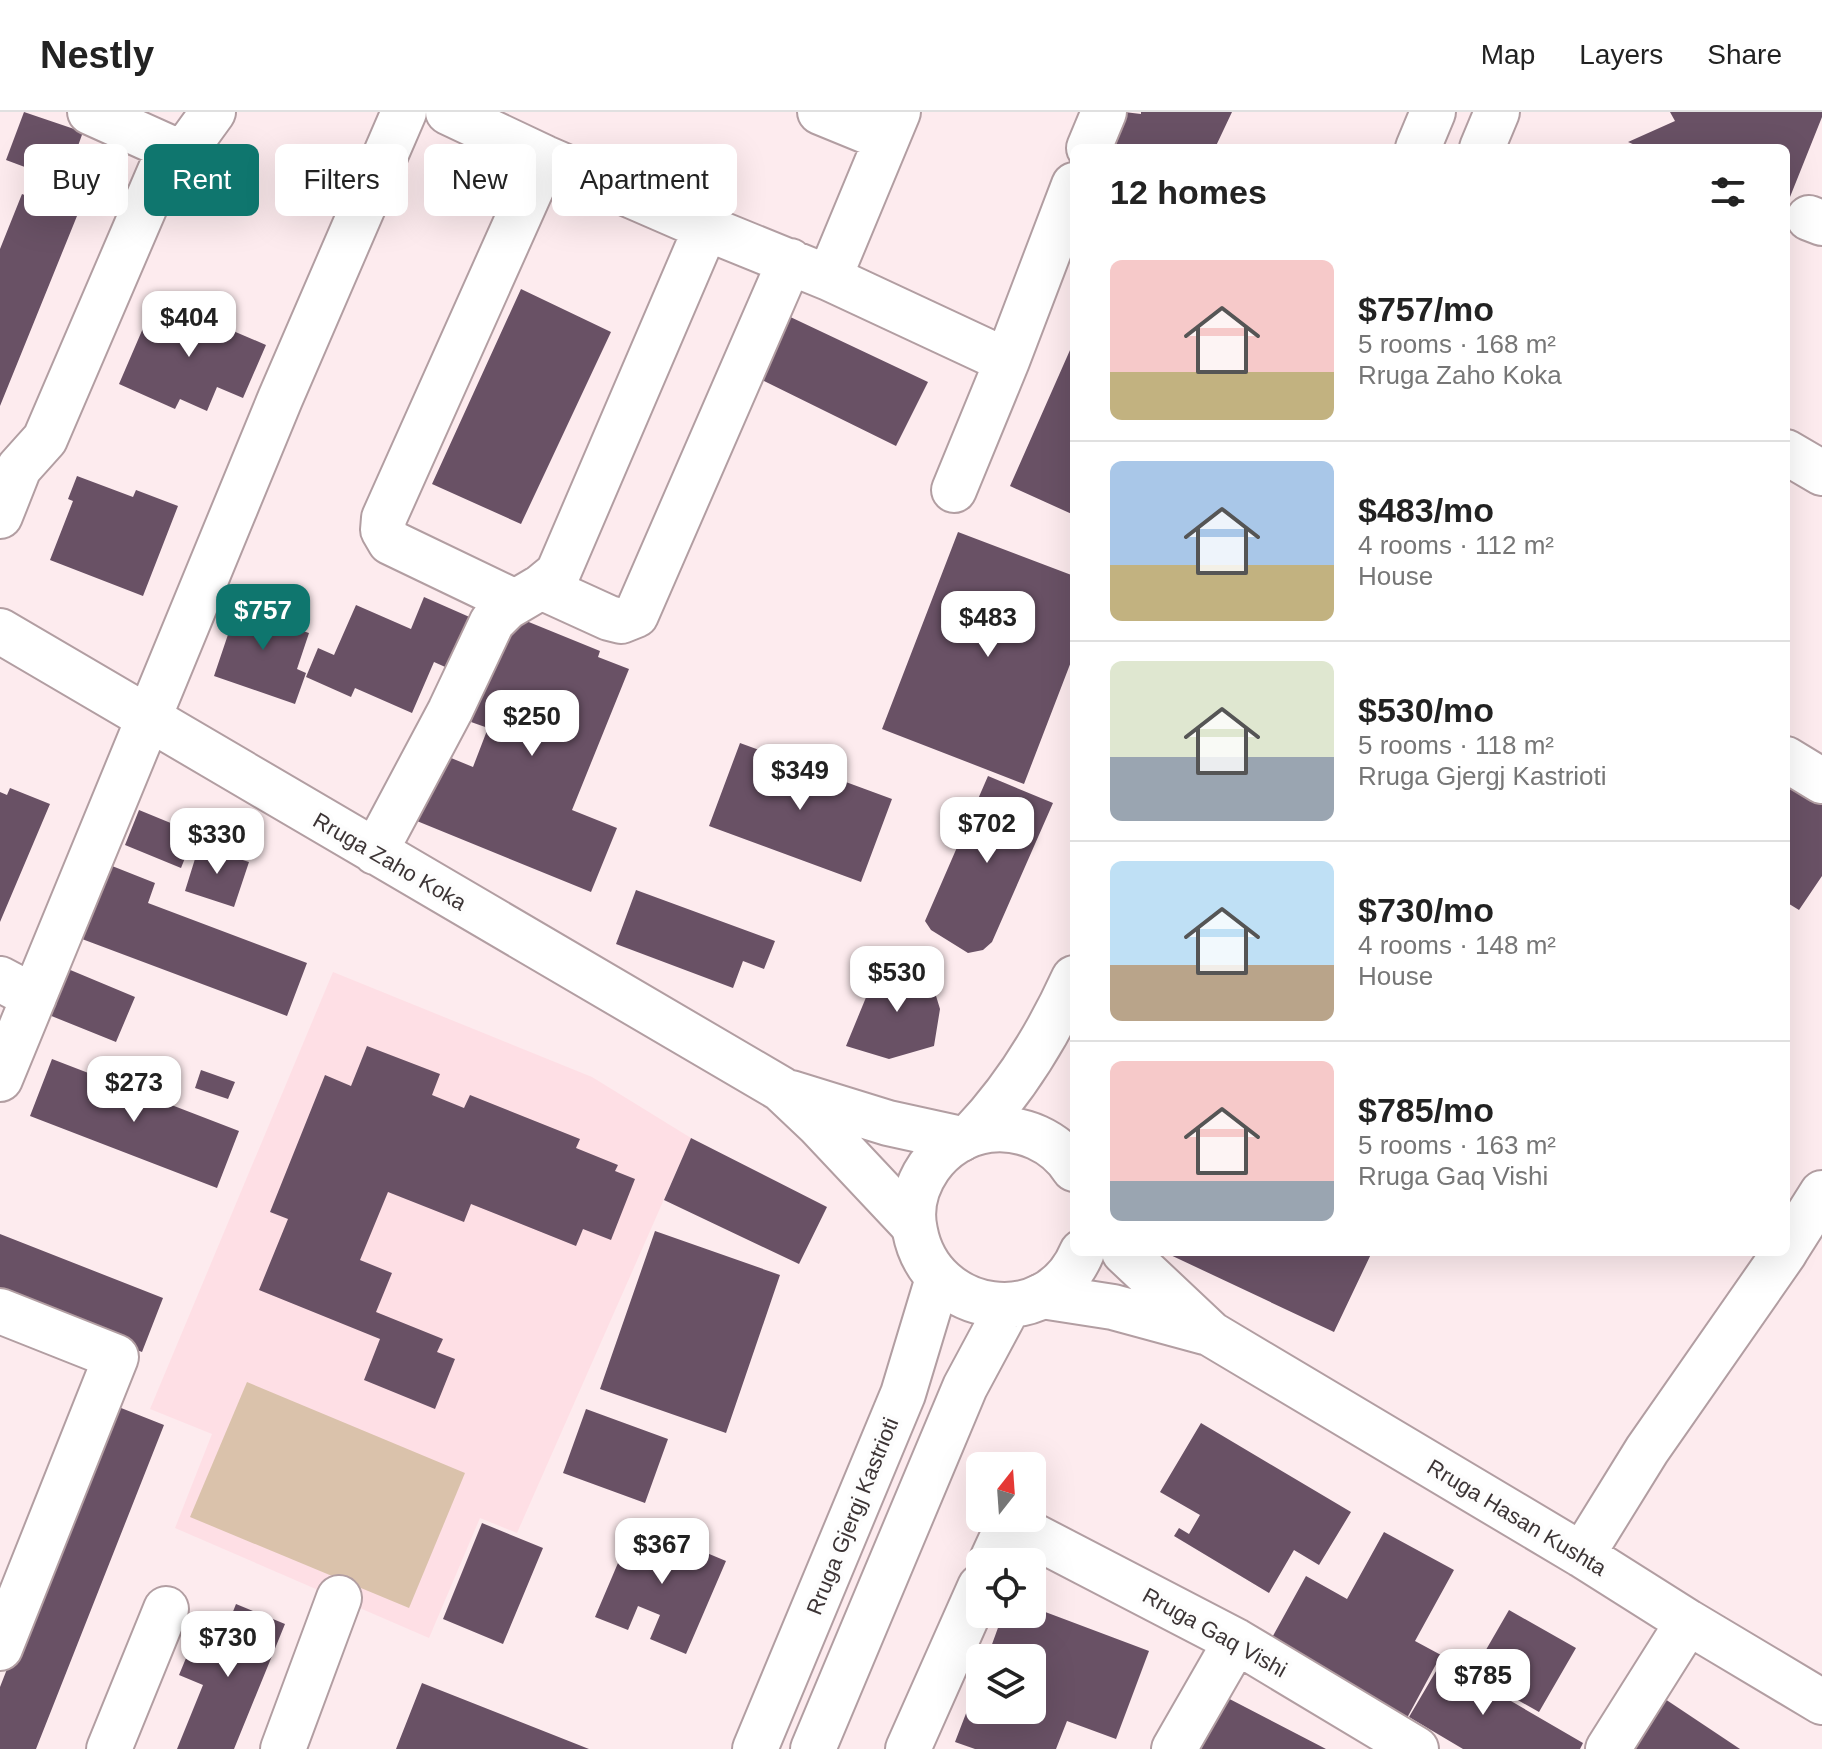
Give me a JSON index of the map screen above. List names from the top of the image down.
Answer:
{
  "streets": {
    "street": [
      "Rruga Zaho Koka",
      "Rruga Gjergj Kastrioti",
      "Rruga Hasan Kushta",
      "Rruga Gaq Vishi"
    ]
  },
  "north": "top",
  "page": {
    "header": "Nestly",
    "nav": ["Map", "Layers", "Share"],
    "chip": [
      "Buy",
      "Rent",
      "Filters",
      "New",
      "Apartment"
    ],
    "heading": "12 homes",
    "list": [
      {
        "name": "$757/mo",
        "note": "5 rooms · 168 m² · Rruga Zaho Koka"
      },
      {
        "name": "$483/mo",
        "note": "4 rooms · 112 m² · House"
      },
      {
        "name": "$530/mo",
        "note": "5 rooms · 118 m² · Rruga Gjergj Kastrioti"
      },
      {
        "name": "$730/mo",
        "note": "4 rooms · 148 m² · House"
      },
      {
        "name": "$785/mo",
        "note": "5 rooms · 163 m² · Rruga Gaq Vishi"
      }
    ],
    "price": [
      "$404",
      "$757",
      "$483",
      "$250",
      "$349",
      "$702",
      "$330",
      "$530",
      "$273",
      "$367",
      "$730",
      "$785"
    ]
  }
}
